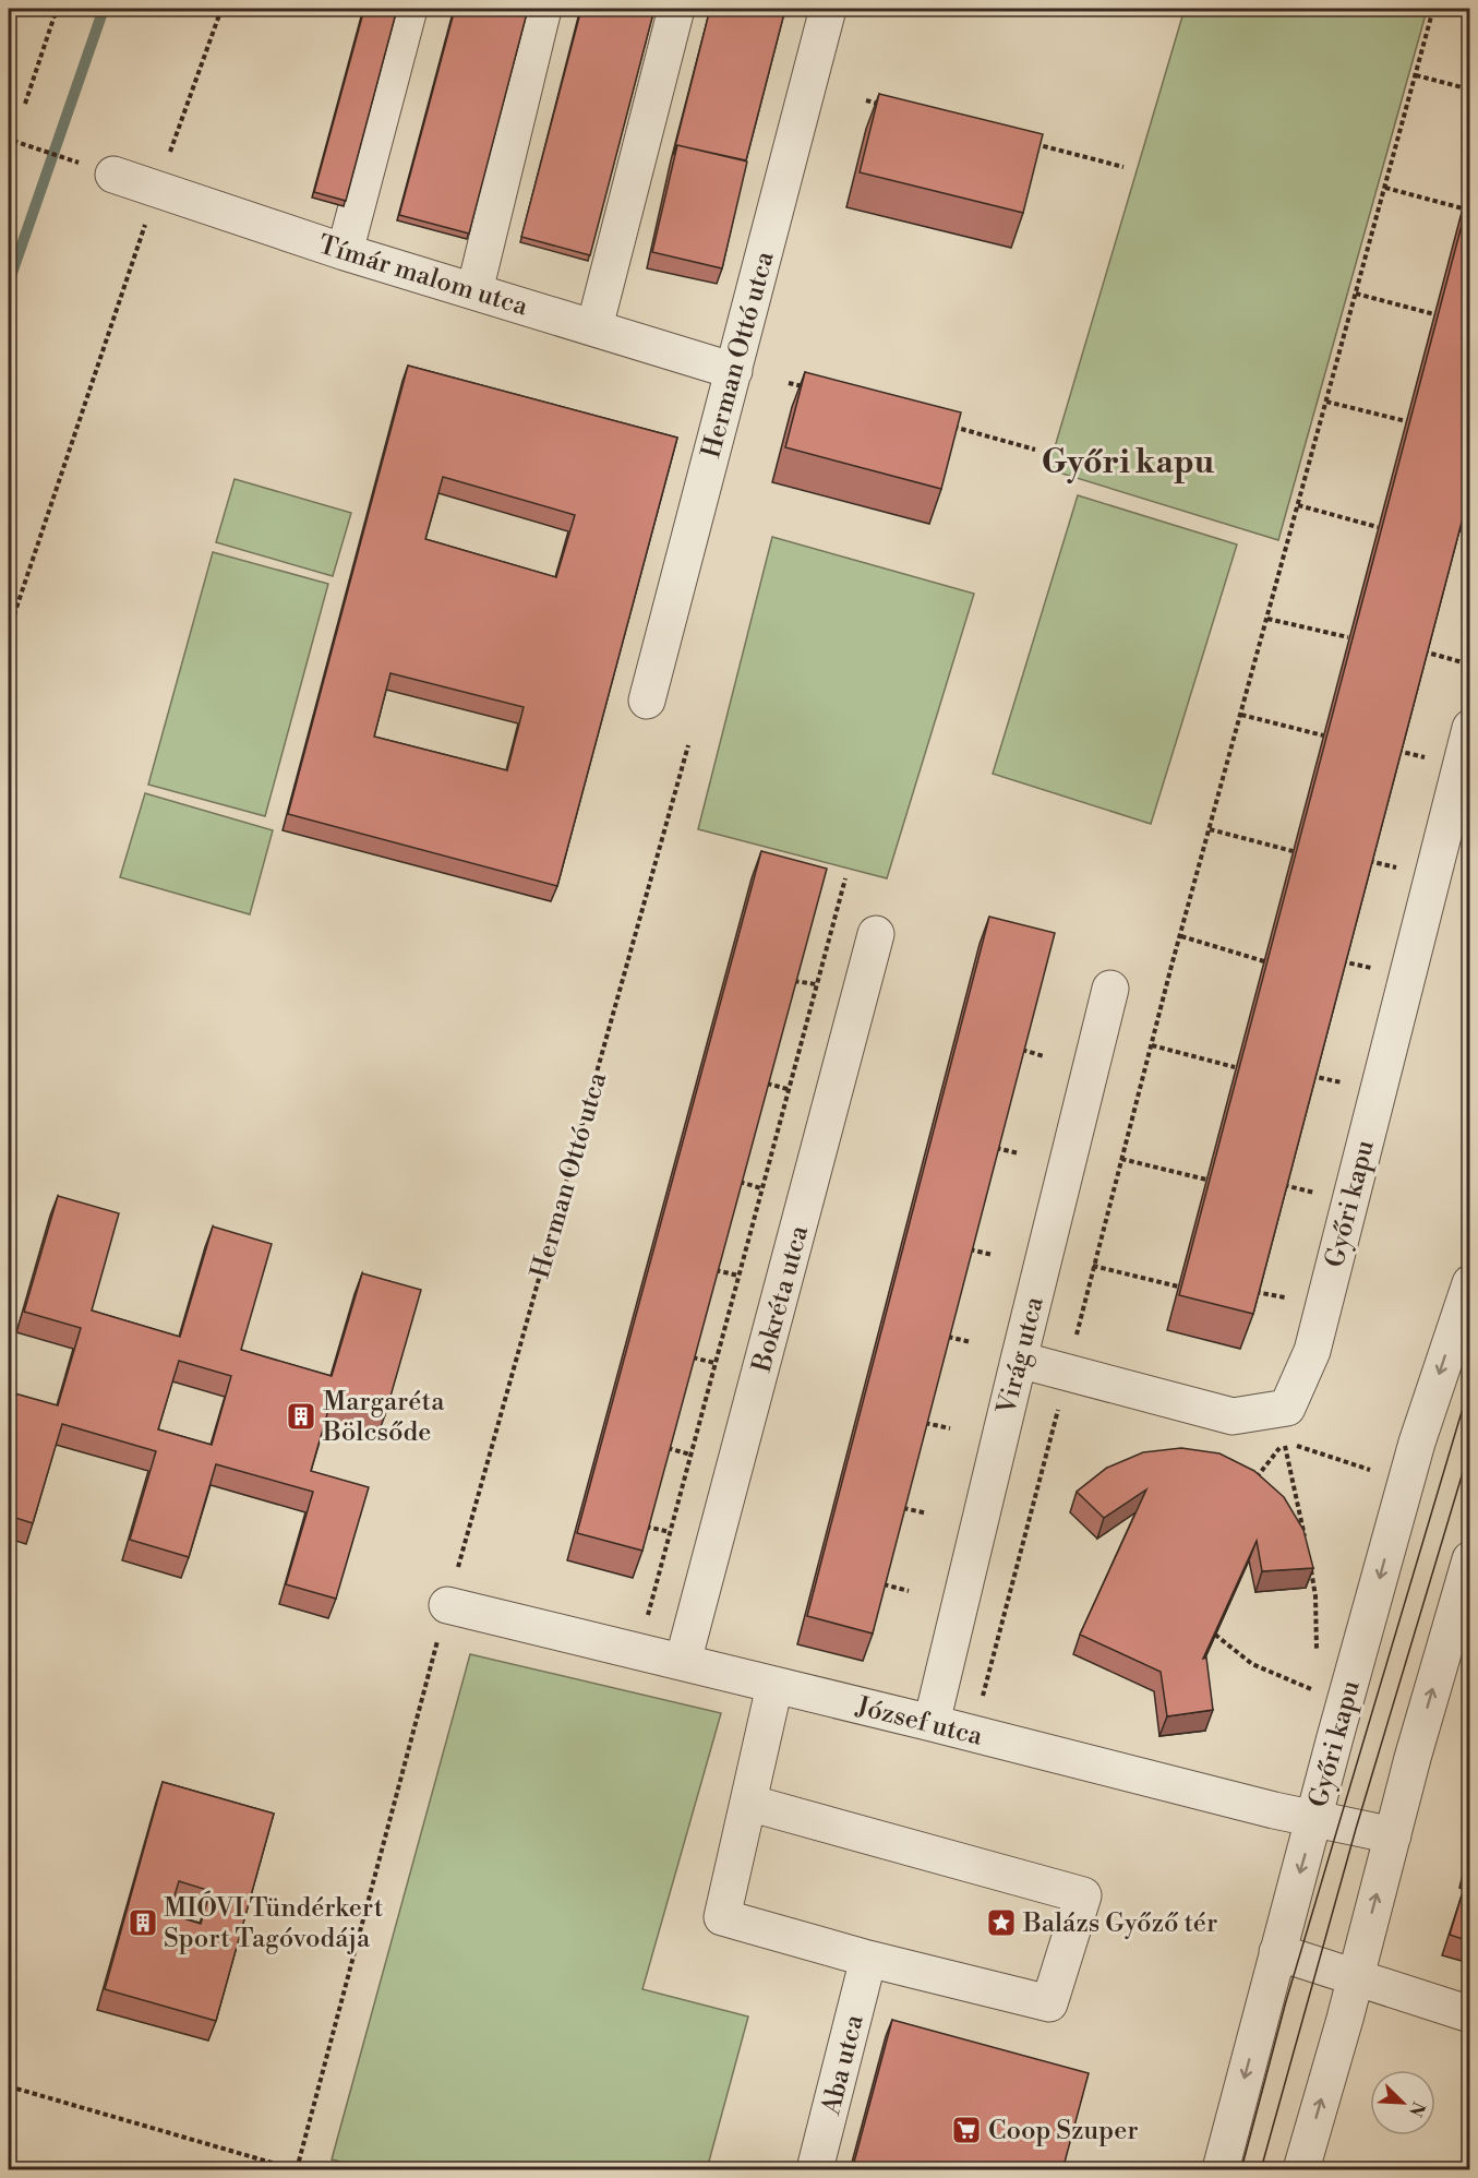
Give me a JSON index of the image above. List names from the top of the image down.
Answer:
{
  "streets": {
    "street": [
      "Tímár malom utca",
      "Herman Ottó utca",
      "Győri kapu",
      "Bokréta utca",
      "Virág utca",
      "József utca",
      "Aba utca"
    ]
  },
  "crossings": [
    ["Tímár malom utca", "Herman Ottó utca"],
    ["Herman Ottó utca", "József utca"],
    ["Győri kapu", "Virág utca"],
    ["Győri kapu", "József utca"],
    ["Bokréta utca", "József utca"],
    ["Virág utca", "József utca"]
  ],
  "districts": ["Győri kapu"],
  "places": {
    "building": ["Margaréta Bölcsőde", "MIÓVI Tündérkert Sport Tagóvodája"],
    "place": ["Balázs Győző tér"],
    "supermarket": ["Coop Szuper"]
  },
  "north": "bottom right"
}
